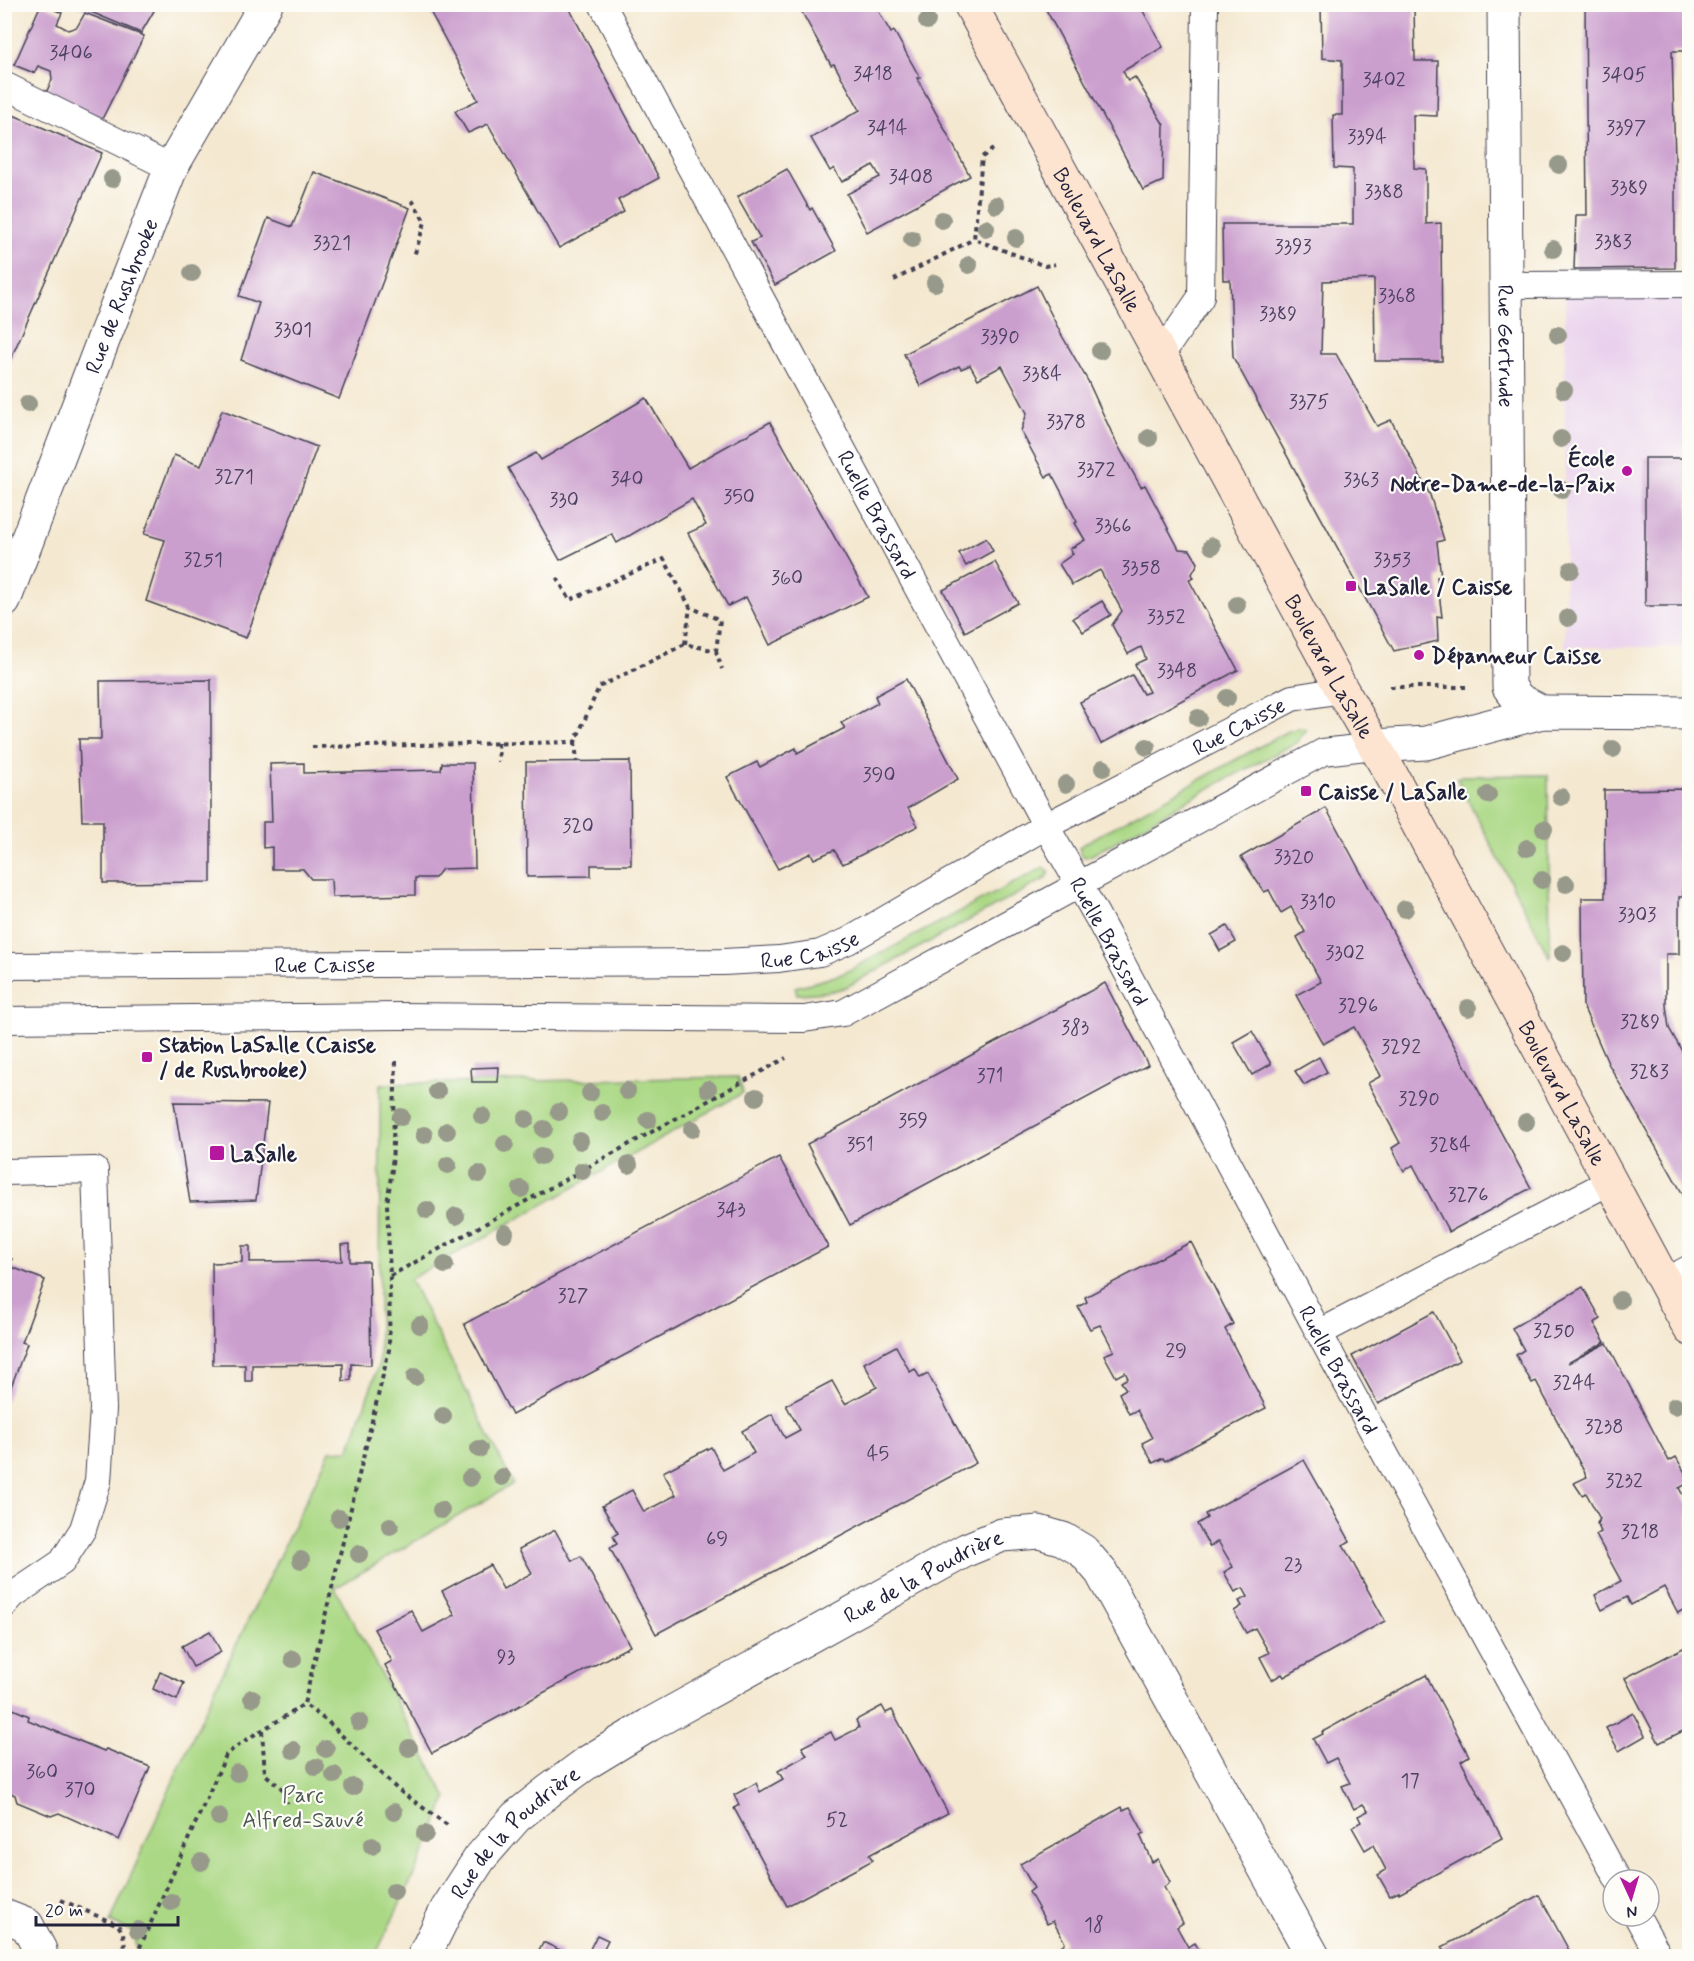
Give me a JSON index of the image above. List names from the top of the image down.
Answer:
{
  "streets": {
    "main road": ["Boulevard LaSalle"],
    "street": ["Rue de Rushbrooke", "Rue Gertrude", "Rue de la Poudrière"],
    "lane": ["Ruelle Brassard", "Rue Caisse"]
  },
  "crossings": [
    ["Boulevard LaSalle", "Rue Caisse"],
    ["Ruelle Brassard", "Rue Caisse"]
  ],
  "parks": ["Parc Alfred-Sauvé"],
  "places": {
    "other": ["École Notre-Dame-de-la-Paix", "Dépanneur Caisse"],
    "transit": [
      "LaSalle / Caisse",
      "Caisse / LaSalle",
      "Station LaSalle (Caisse / de Rushbrooke)",
      "LaSalle"
    ]
  },
  "house_numbers": [
    "3406",
    "3418",
    "3405",
    "3402",
    "3414",
    "3397",
    "3394",
    "3408",
    "3389",
    "3388",
    "3383",
    "3321",
    "3393",
    "3368",
    "3389",
    "3301",
    "3390",
    "3384",
    "3375",
    "3378",
    "3372",
    "3271",
    "340",
    "3363",
    "350",
    "330",
    "3366",
    "3251",
    "3353",
    "3358",
    "360",
    "3352",
    "3348",
    "390",
    "320",
    "3320",
    "3310",
    "3303",
    "3302",
    "3296",
    "3289",
    "383",
    "3292",
    "3283",
    "371",
    "3290",
    "359",
    "351",
    "3284",
    "3276",
    "343",
    "327",
    "3250",
    "29",
    "3244",
    "3238",
    "45",
    "3232",
    "3218",
    "69",
    "23",
    "93",
    "360",
    "17",
    "370",
    "52",
    "18"
  ],
  "scale_bar": "20 m",
  "north": "bottom"
}
